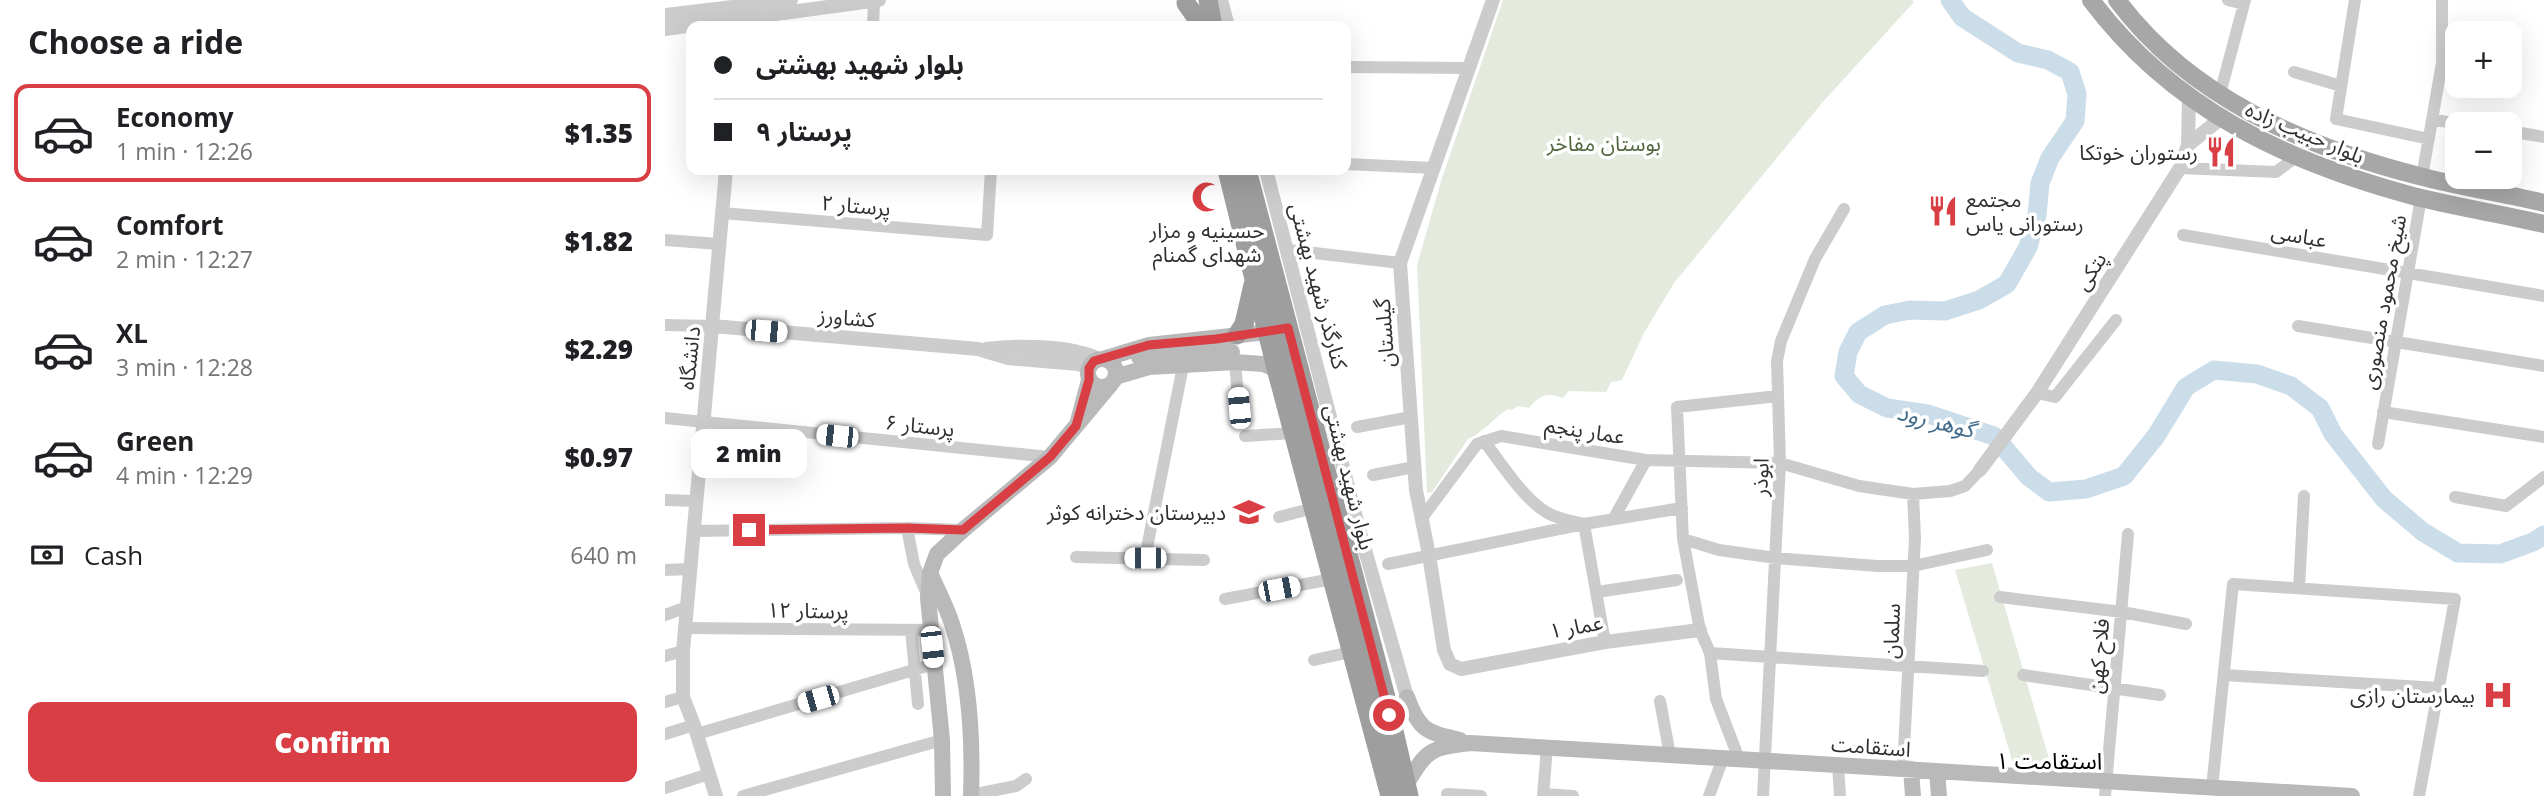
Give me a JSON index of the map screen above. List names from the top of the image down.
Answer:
{
  "streets": {
    "highway": ["بلوار شهید بهشتی"],
    "main road": ["بلوار حبیب زاده", "استقامت"],
    "street": [
      "پرستار ۲",
      "عباسی",
      "پتکی",
      "کنارگذر شهید بهشتی",
      "شیخ محمود منصوری",
      "کشاورز",
      "گیلستان",
      "دانشگاه",
      "پرستار ۶",
      "عمار پنجم",
      "ابوذر",
      "پرستار ۱۲",
      "عمار ۱",
      "سلمان",
      "فلاح کهن"
    ]
  },
  "crossings": [
    ["بلوار حبیب زاده", "شیخ محمود منصوری"],
    ["پرستار ۲", "دانشگاه"],
    ["عباسی", "شیخ محمود منصوری"],
    ["کنارگذر شهید بهشتی", "بلوار شهید بهشتی"],
    ["کشاورز", "دانشگاه"],
    ["گیلستان", "عمار ۱"],
    ["دانشگاه", "پرستار ۶"],
    ["دانشگاه", "پرستار ۱۲"],
    ["عمار پنجم", "ابوذر"],
    ["عمار پنجم", "سلمان"],
    ["بلوار شهید بهشتی", "استقامت"],
    ["ابوذر", "استقامت"],
    ["سلمان", "استقامت"],
    ["فلاح کهن", "استقامت"]
  ],
  "districts": ["استقامت ۱"],
  "water": ["گوهر رود"],
  "parks": ["بوستان مفاخر"],
  "places": {
    "restaurant": ["رستوران خوتکا", "مجتمع رستورانی یاس"],
    "mosque": ["حسینیه و مزار شهدای گمنام"],
    "school or university": ["دبیرستان دخترانه کوثر"],
    "hospital": ["بیمارستان رازی"]
  },
  "page": {
    "heading": "Choose a ride",
    "map_buttons": ["+", "−"],
    "banner": ["بلوار شهید بهشتی", "پرستار ۹"],
    "list": [
      {
        "name": "Economy",
        "note": "1 min · 12:26",
        "value": "$1.35"
      },
      {
        "name": "Comfort",
        "note": "2 min · 12:27",
        "value": "$1.82"
      },
      {
        "name": "XL",
        "note": "3 min · 12:28",
        "value": "$2.29"
      },
      {
        "name": "Green",
        "note": "4 min · 12:29",
        "value": "$0.97"
      }
    ],
    "bubble": "2 min",
    "pay": ["Cash", "640 m"],
    "buttons": "Confirm"
  }
}
